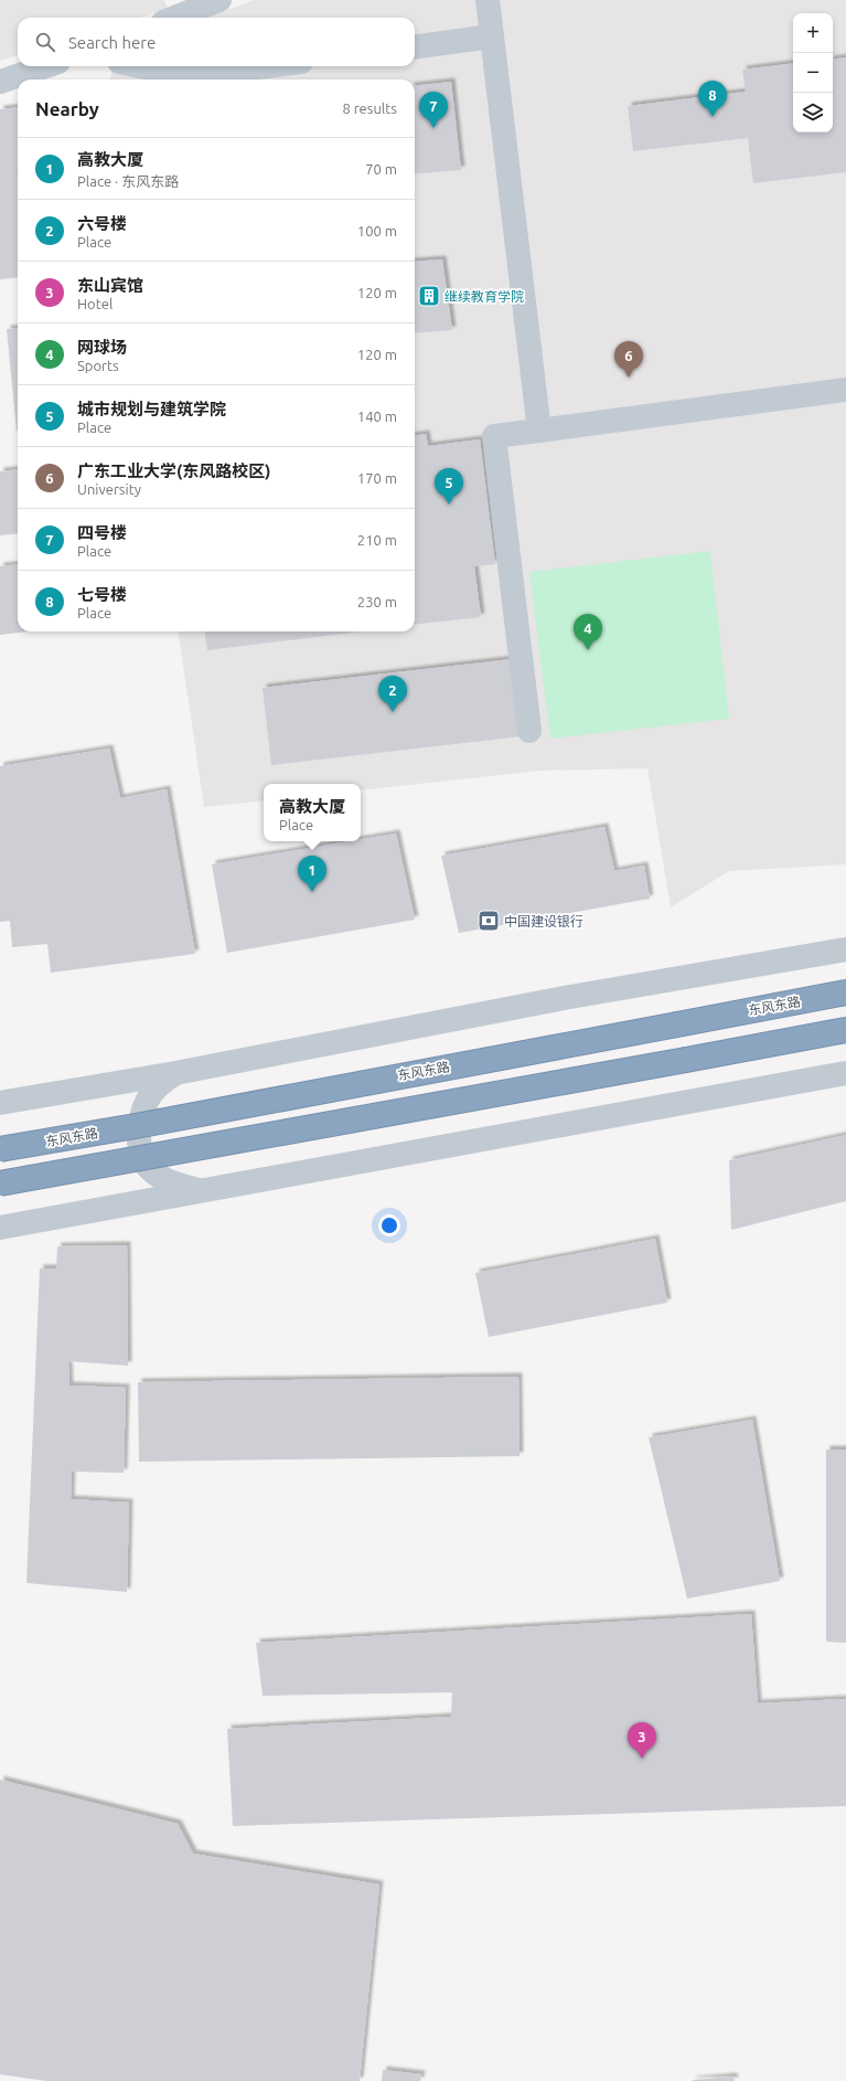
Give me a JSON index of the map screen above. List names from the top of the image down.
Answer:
{
  "streets": {
    "highway": ["东风东路"]
  },
  "places": {
    "building": ["继续教育学院"],
    "bank": ["中国建设银行"]
  },
  "page": {
    "map_buttons": ["+", "−"],
    "search": "Search here",
    "heading": ["Nearby", "8 results"],
    "pins": [
      "8",
      "7",
      "6",
      "5",
      "4",
      "2",
      "1",
      "3"
    ],
    "list": [
      {
        "mark": "1",
        "name": "高教大厦",
        "note": "Place · 东风东路",
        "value": "70 m"
      },
      {
        "mark": "2",
        "name": "六号楼",
        "note": "Place",
        "value": "100 m"
      },
      {
        "mark": "3",
        "name": "东山宾馆",
        "note": "Hotel",
        "value": "120 m"
      },
      {
        "mark": "4",
        "name": "网球场",
        "note": "Sports",
        "value": "120 m"
      },
      {
        "mark": "5",
        "name": "城市规划与建筑学院",
        "note": "Place",
        "value": "140 m"
      },
      {
        "mark": "6",
        "name": "广东工业大学(东风路校区)",
        "note": "University",
        "value": "170 m"
      },
      {
        "mark": "7",
        "name": "四号楼",
        "note": "Place",
        "value": "210 m"
      },
      {
        "mark": "8",
        "name": "七号楼",
        "note": "Place",
        "value": "230 m"
      }
    ],
    "popup": ["高教大厦", "Place"]
  }
}
